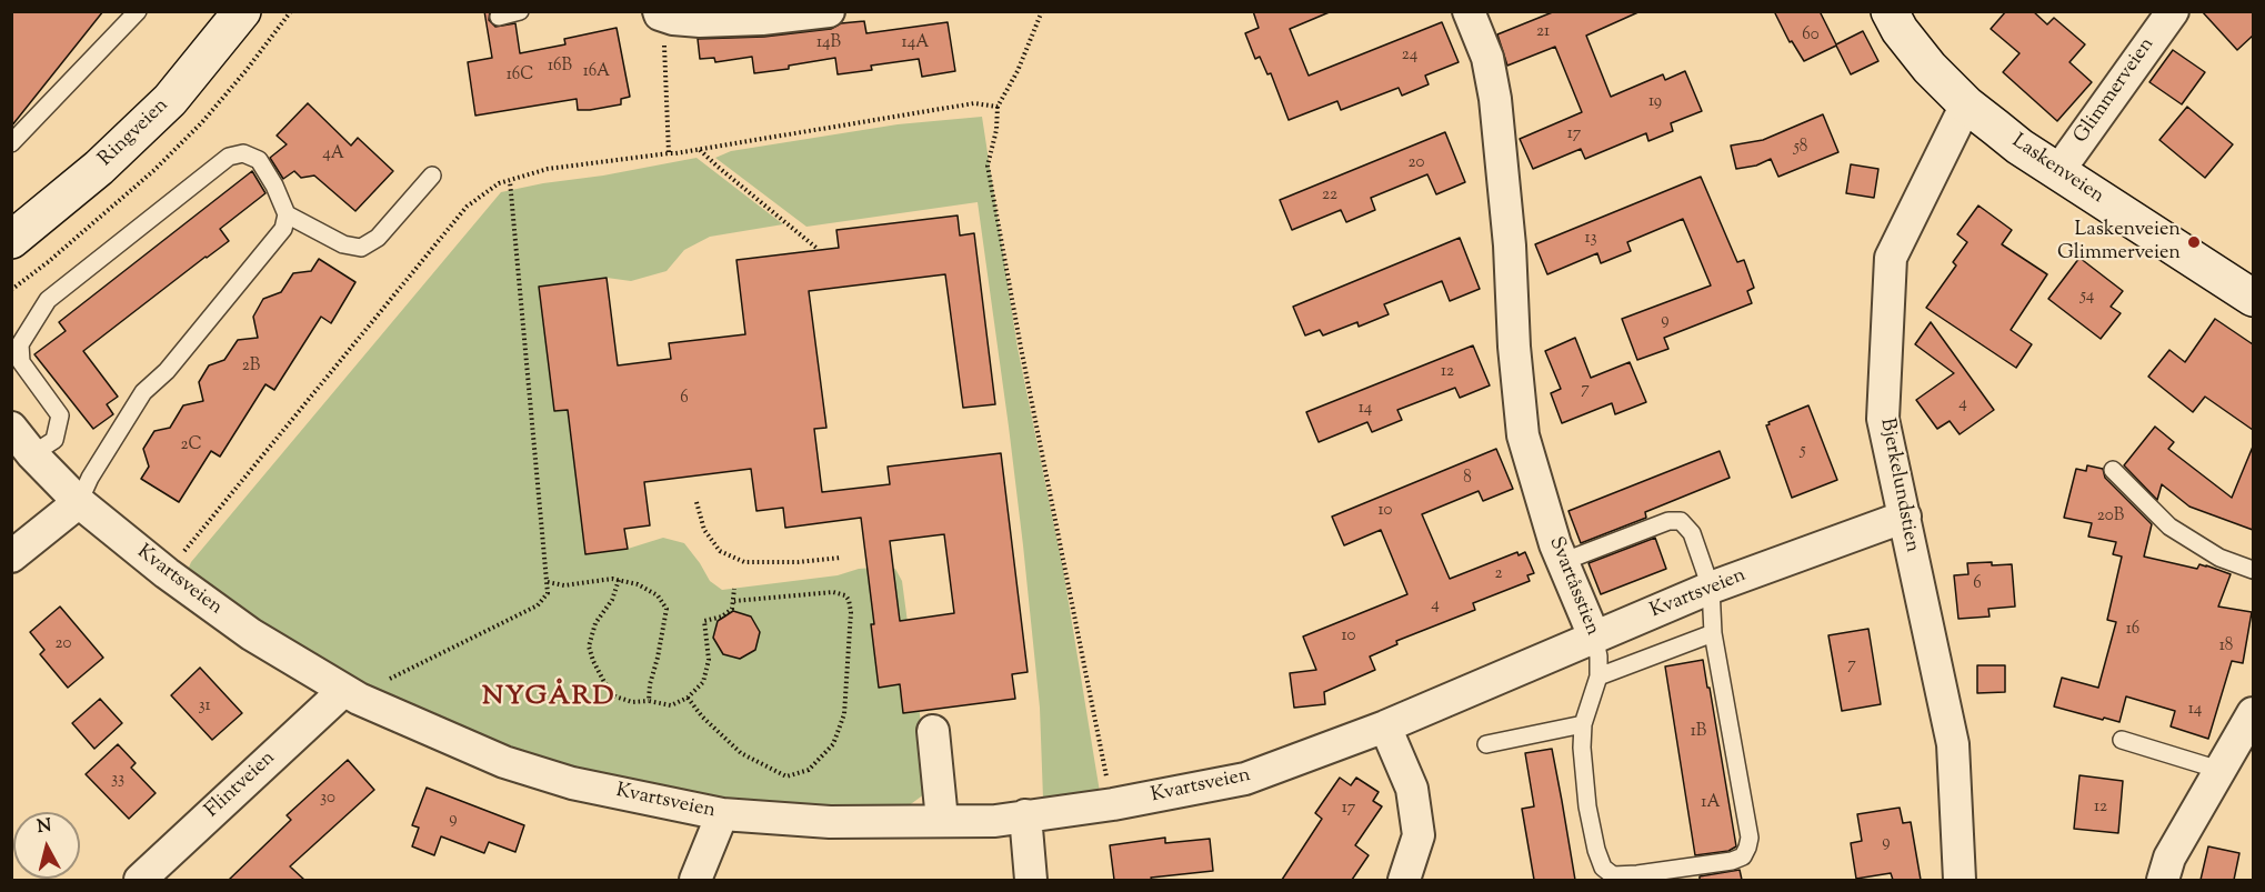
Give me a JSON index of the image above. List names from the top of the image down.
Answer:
{
  "streets": {
    "street": [
      "Glimmerveien",
      "Ringveien",
      "Laskenveien",
      "Bjerkelundstien",
      "Kvartsveien",
      "Svartåsstien",
      "Flintveien"
    ]
  },
  "crossings": [
    ["Glimmerveien", "Laskenveien"],
    ["Laskenveien", "Bjerkelundstien"],
    ["Bjerkelundstien", "Kvartsveien"],
    ["Kvartsveien", "Svartåsstien"],
    ["Kvartsveien", "Flintveien"]
  ],
  "districts": ["NYGÅRD"],
  "places": ["Laskenveien Glimmerveien"],
  "house_numbers": [
    "21",
    "60",
    "14B",
    "14A",
    "24",
    "16B",
    "16A",
    "16C",
    "19",
    "17",
    "58",
    "4A",
    "20",
    "22",
    "13",
    "54",
    "9",
    "2B",
    "12",
    "7",
    "6",
    "4",
    "14",
    "2C",
    "5",
    "8",
    "10",
    "20B",
    "2",
    "6",
    "4",
    "16",
    "10",
    "20",
    "18",
    "7",
    "31",
    "14",
    "1B",
    "33",
    "30",
    "1A",
    "12",
    "17",
    "9",
    "9"
  ],
  "north": "top"
}
